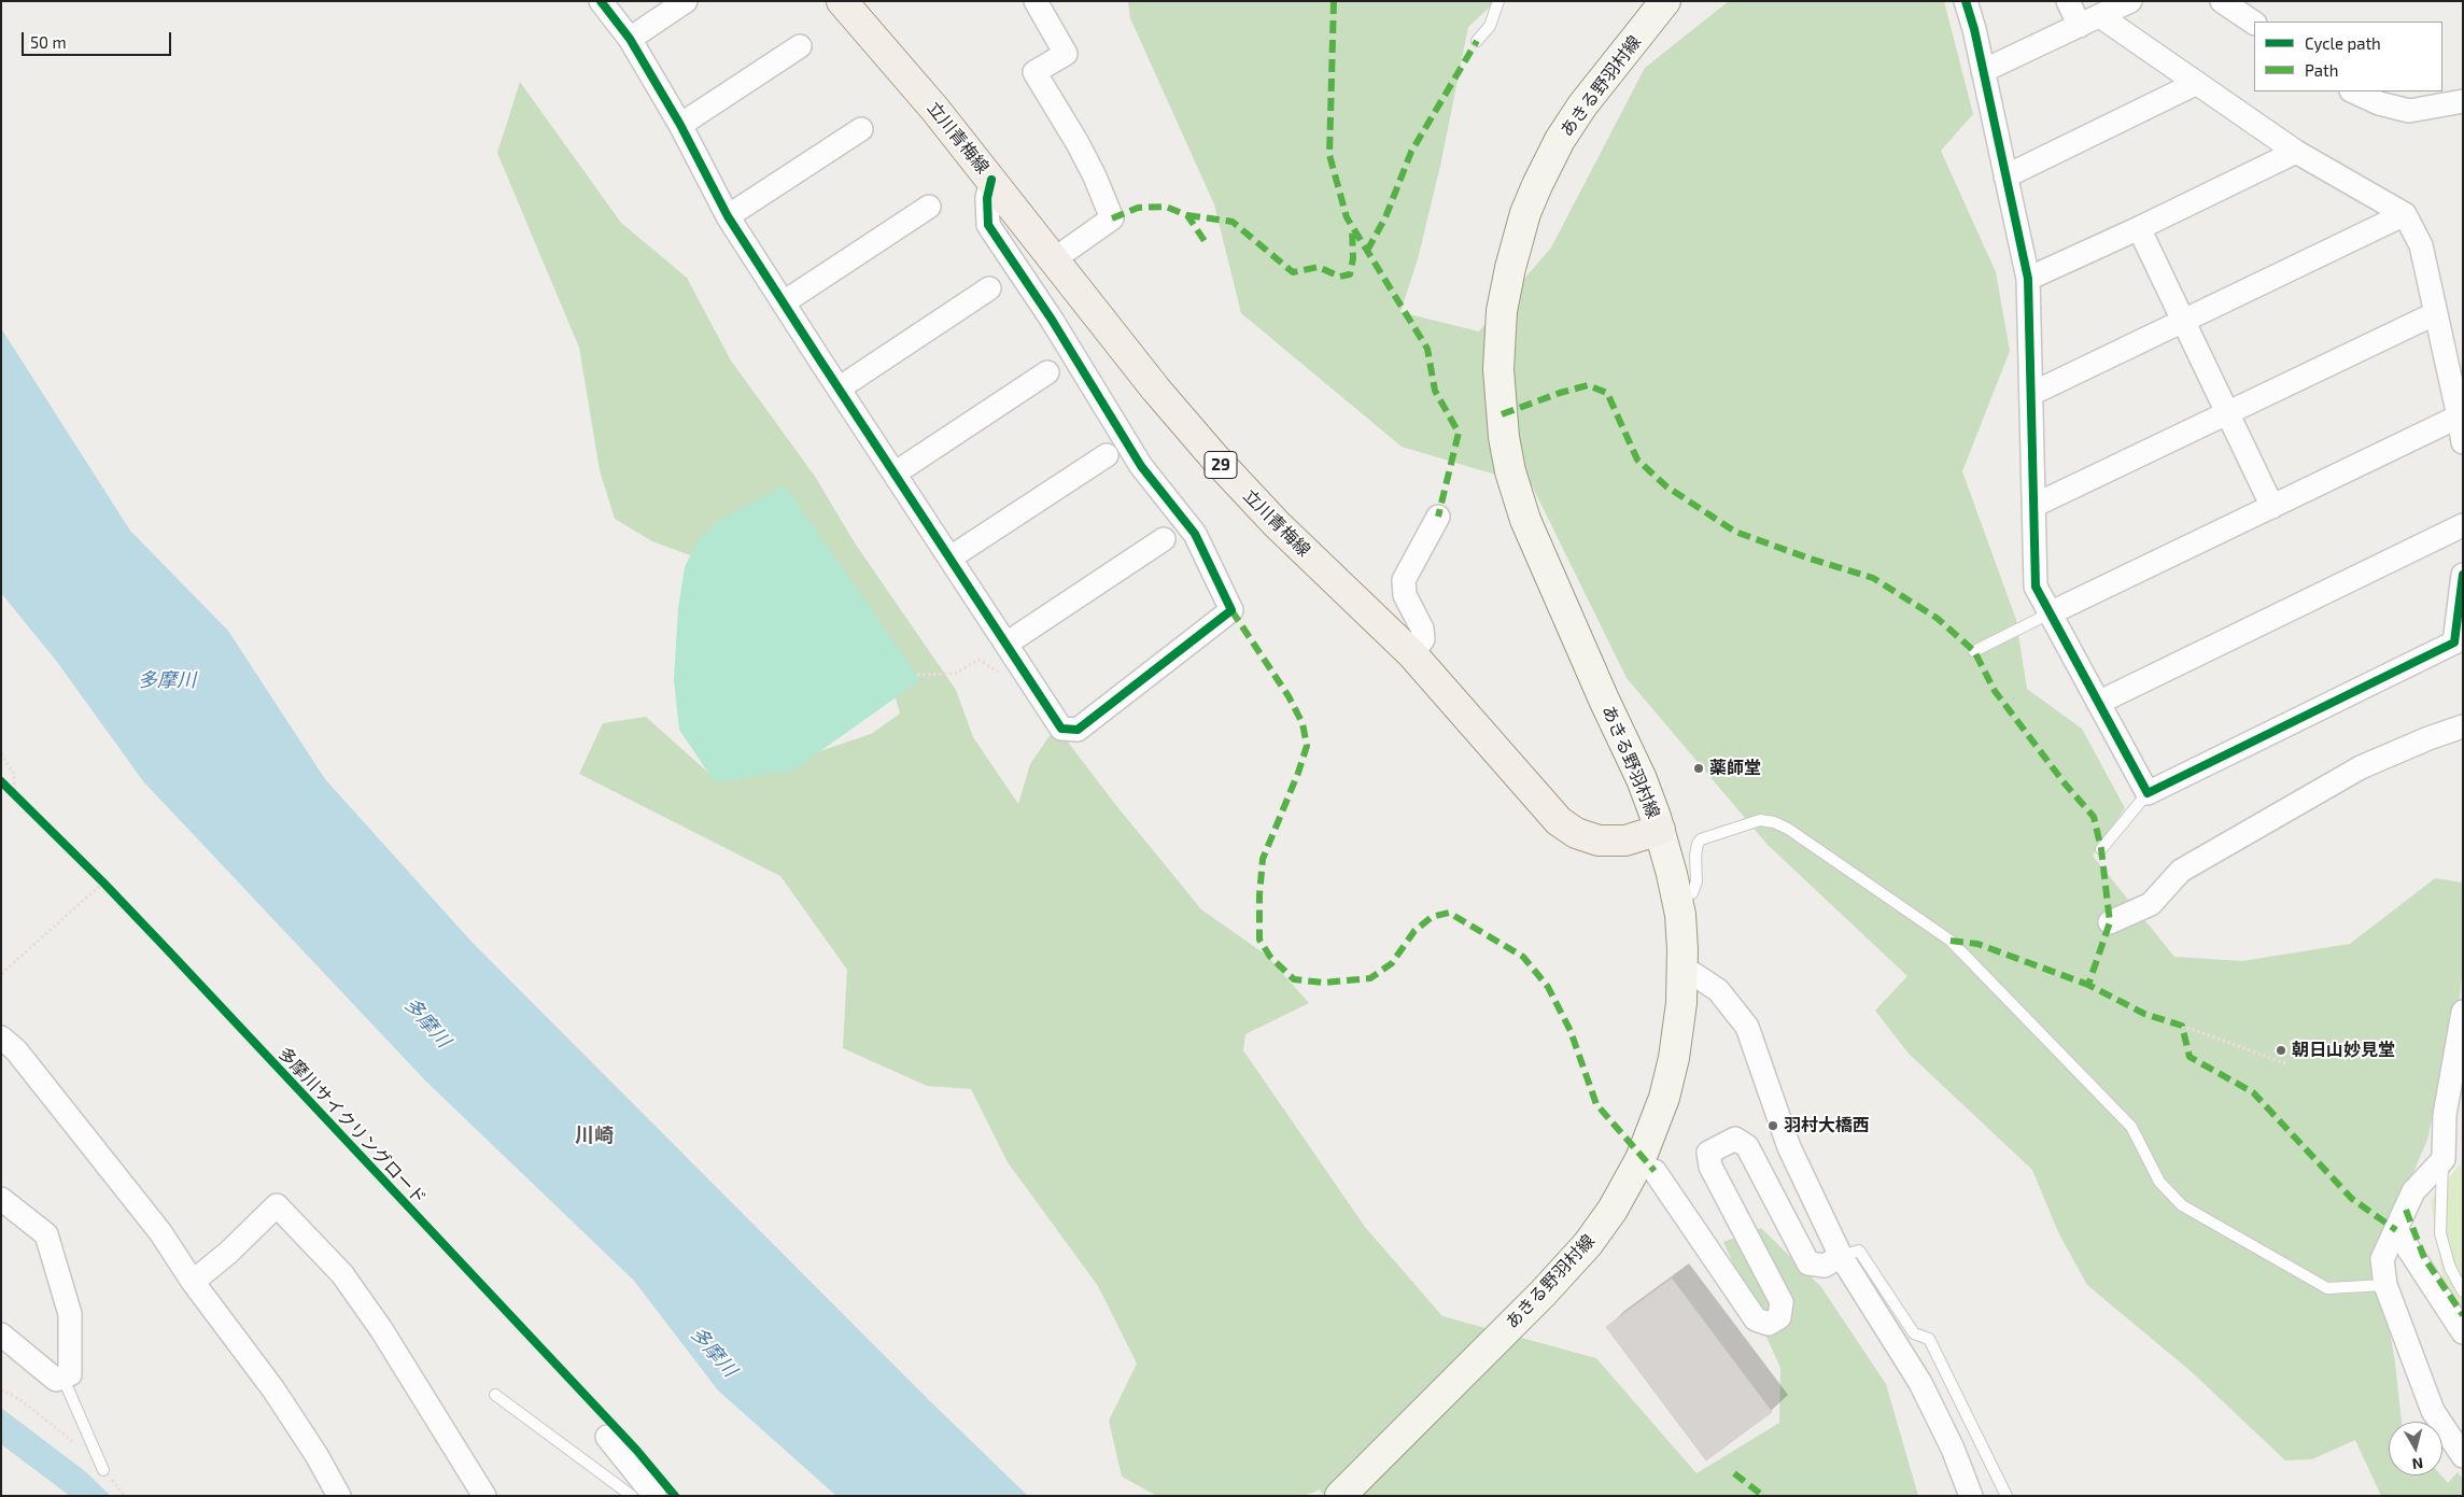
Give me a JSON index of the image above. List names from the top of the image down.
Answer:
{
  "streets": {
    "main road": ["あきる野羽村線", "立川青梅線", "29"],
    "cycle path": ["多摩川サイクリングロード"]
  },
  "crossings": [
    ["あきる野羽村線", "立川青梅線"]
  ],
  "districts": ["川崎"],
  "water": ["多摩川"],
  "places": ["薬師堂", "朝日山妙見堂", "羽村大橋西"],
  "legend": ["Cycle path", "Path"],
  "scale_bar": "50 m",
  "north": "bottom"
}
